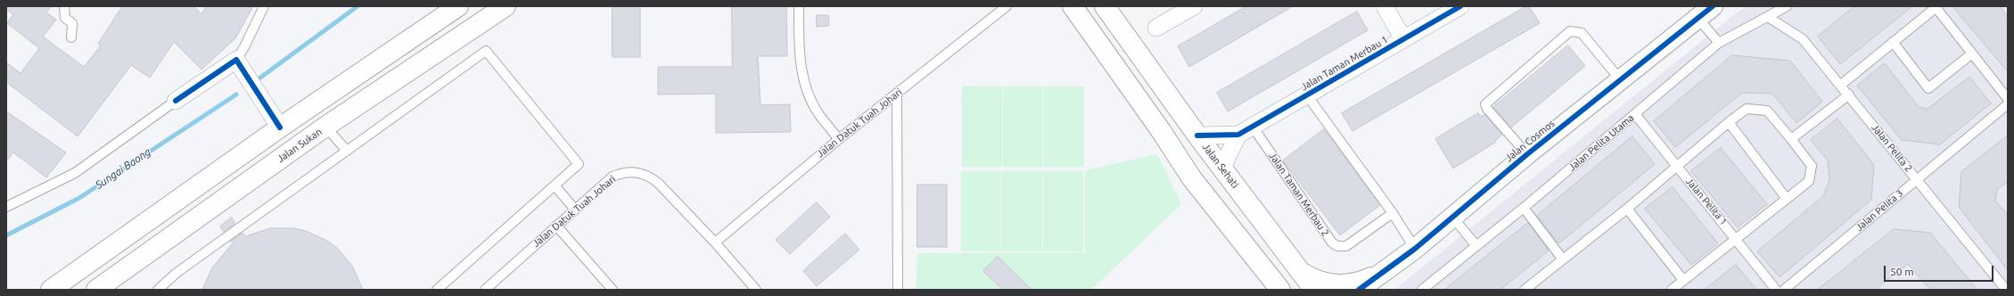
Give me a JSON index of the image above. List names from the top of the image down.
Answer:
{
  "streets": {
    "main road": ["Jalan Cosmos", "Jalan Sukan", "Jalan Sehati"],
    "street": ["Jalan Taman Merbau 1"],
    "lane": [
      "Jalan Datuk Tuah Johari",
      "Jalan Pelita Utama",
      "Jalan Pelita 2",
      "Jalan Taman Merbau 2",
      "Jalan Pelita 1",
      "Jalan Pelita 3"
    ]
  },
  "crossings": [
    ["Jalan Taman Merbau 1", "Jalan Taman Merbau 2"],
    ["Jalan Pelita Utama", "Jalan Pelita 2"],
    ["Jalan Pelita Utama", "Jalan Pelita 1"],
    ["Jalan Pelita 2", "Jalan Pelita 3"]
  ],
  "water": ["Sungai Baong"],
  "scale_bar": "50 m"
}
